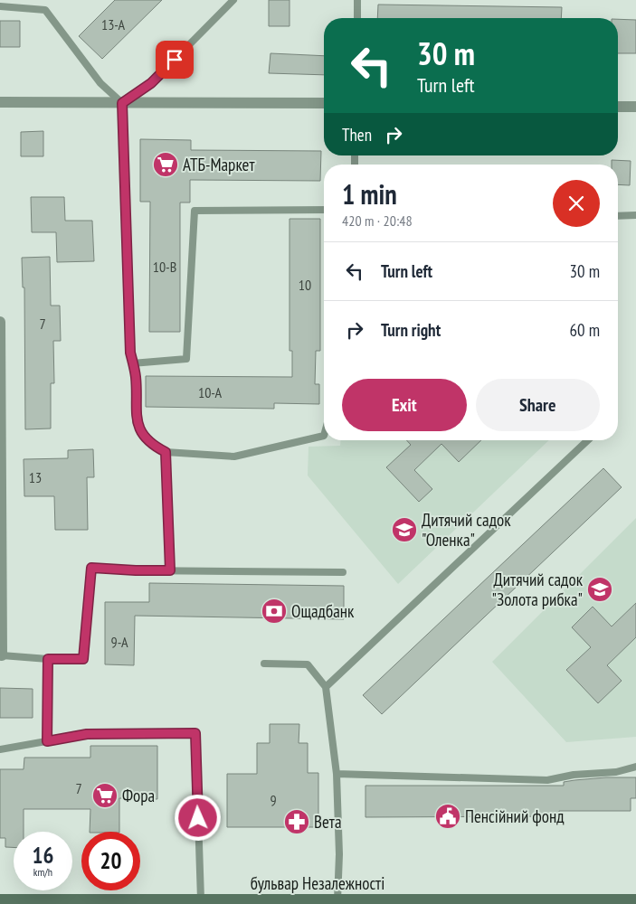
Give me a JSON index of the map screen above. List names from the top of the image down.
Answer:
{
  "streets": {
    "main road": ["бульвар Незалежності"]
  },
  "places": {
    "supermarket": ["АТБ-Маркет", "Фора"],
    "school or university": ["Дитячий садок \"Оленка\"", "Дитячий садок \"Золота рибка\""],
    "bank": ["Ощадбанк"],
    "public building": ["Пенсійний фонд"],
    "pharmacy": ["Вета"]
  },
  "house_numbers": [
    "13-А",
    "10-В",
    "10",
    "7",
    "10-А",
    "13",
    "9-А",
    "7",
    "9"
  ],
  "page": {
    "turn": ["30 m", "Turn left"],
    "then": "Then",
    "heading": ["1 min", "420 m · 20:48"],
    "list": [
      {
        "name": "Turn left",
        "value": "30 m"
      },
      {
        "name": "Turn right",
        "value": "60 m"
      }
    ],
    "buttons": ["Exit", "Share"],
    "speed": "16 km/h",
    "limit": "20"
  }
}
